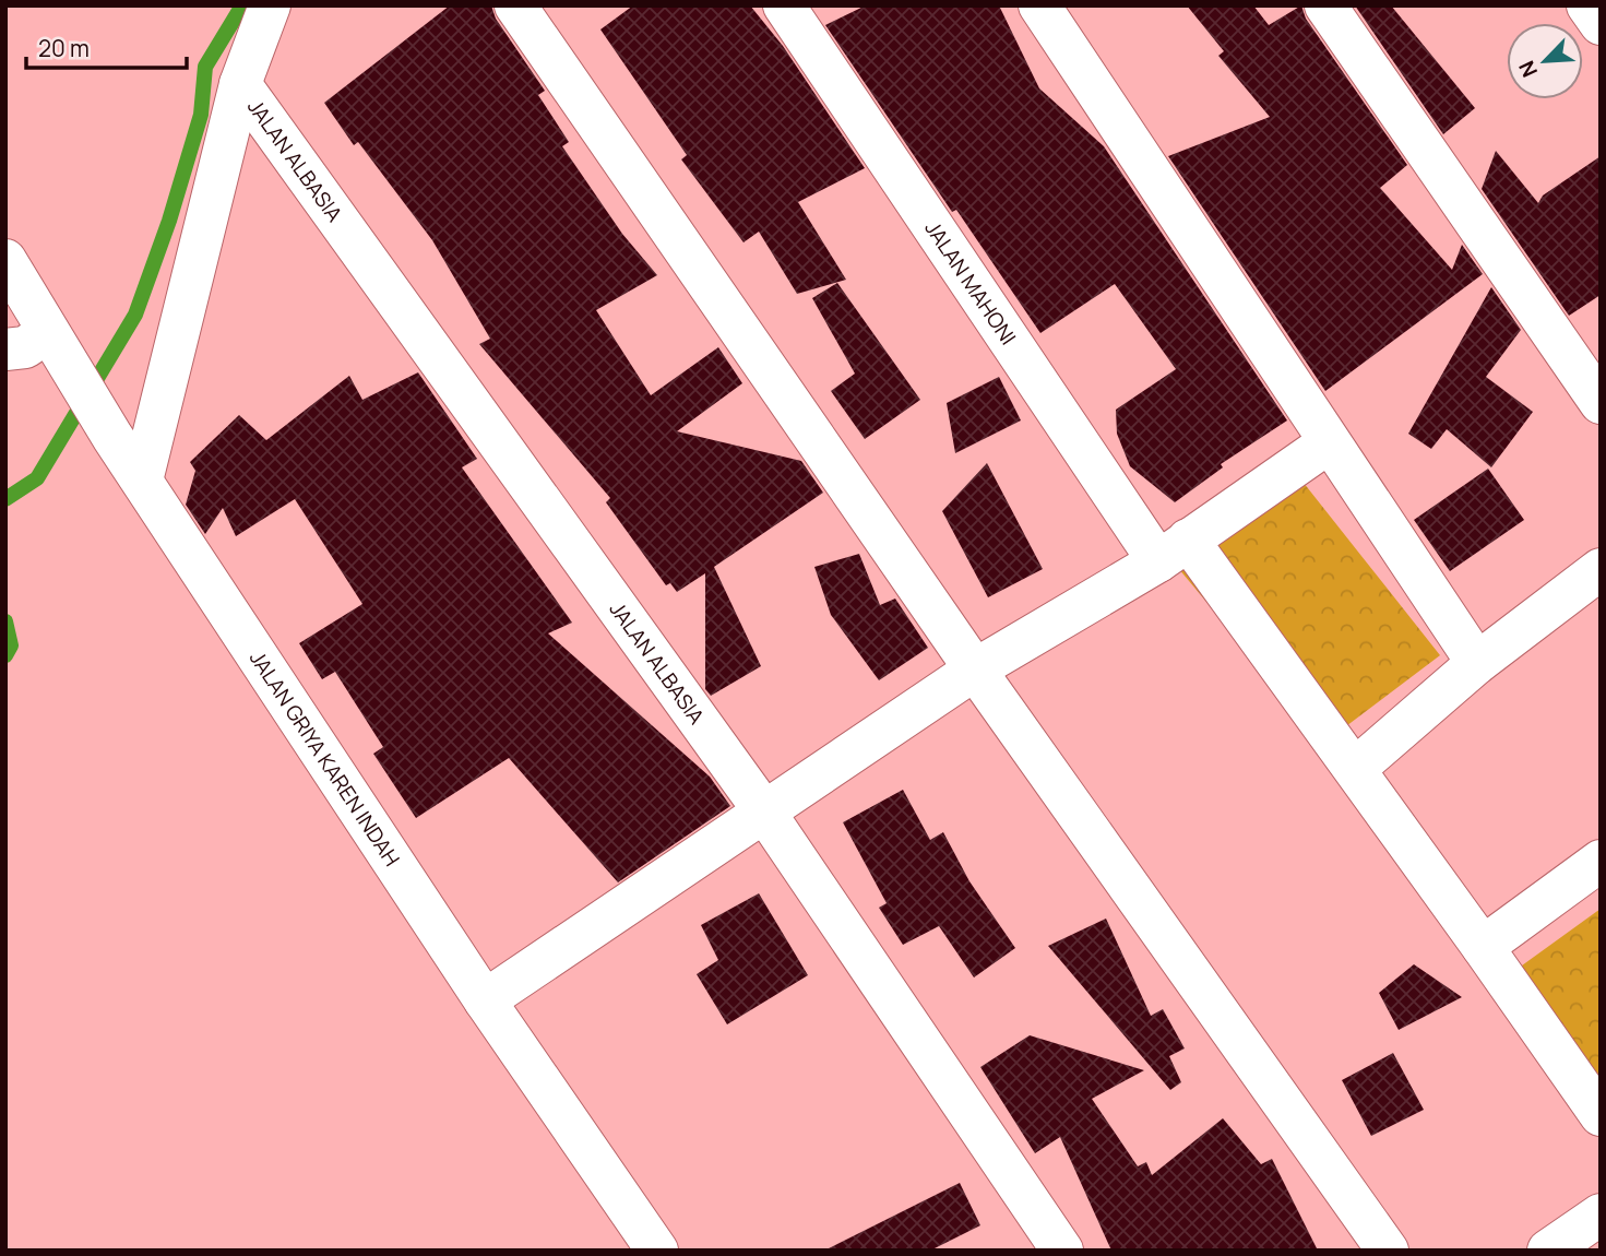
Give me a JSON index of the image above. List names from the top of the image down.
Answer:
{
  "streets": {
    "street": ["JALAN ALBASIA", "JALAN MAHONI", "JALAN GRIYA KAREN INDAH"]
  },
  "scale_bar": "20 m",
  "north": "bottom left"
}
